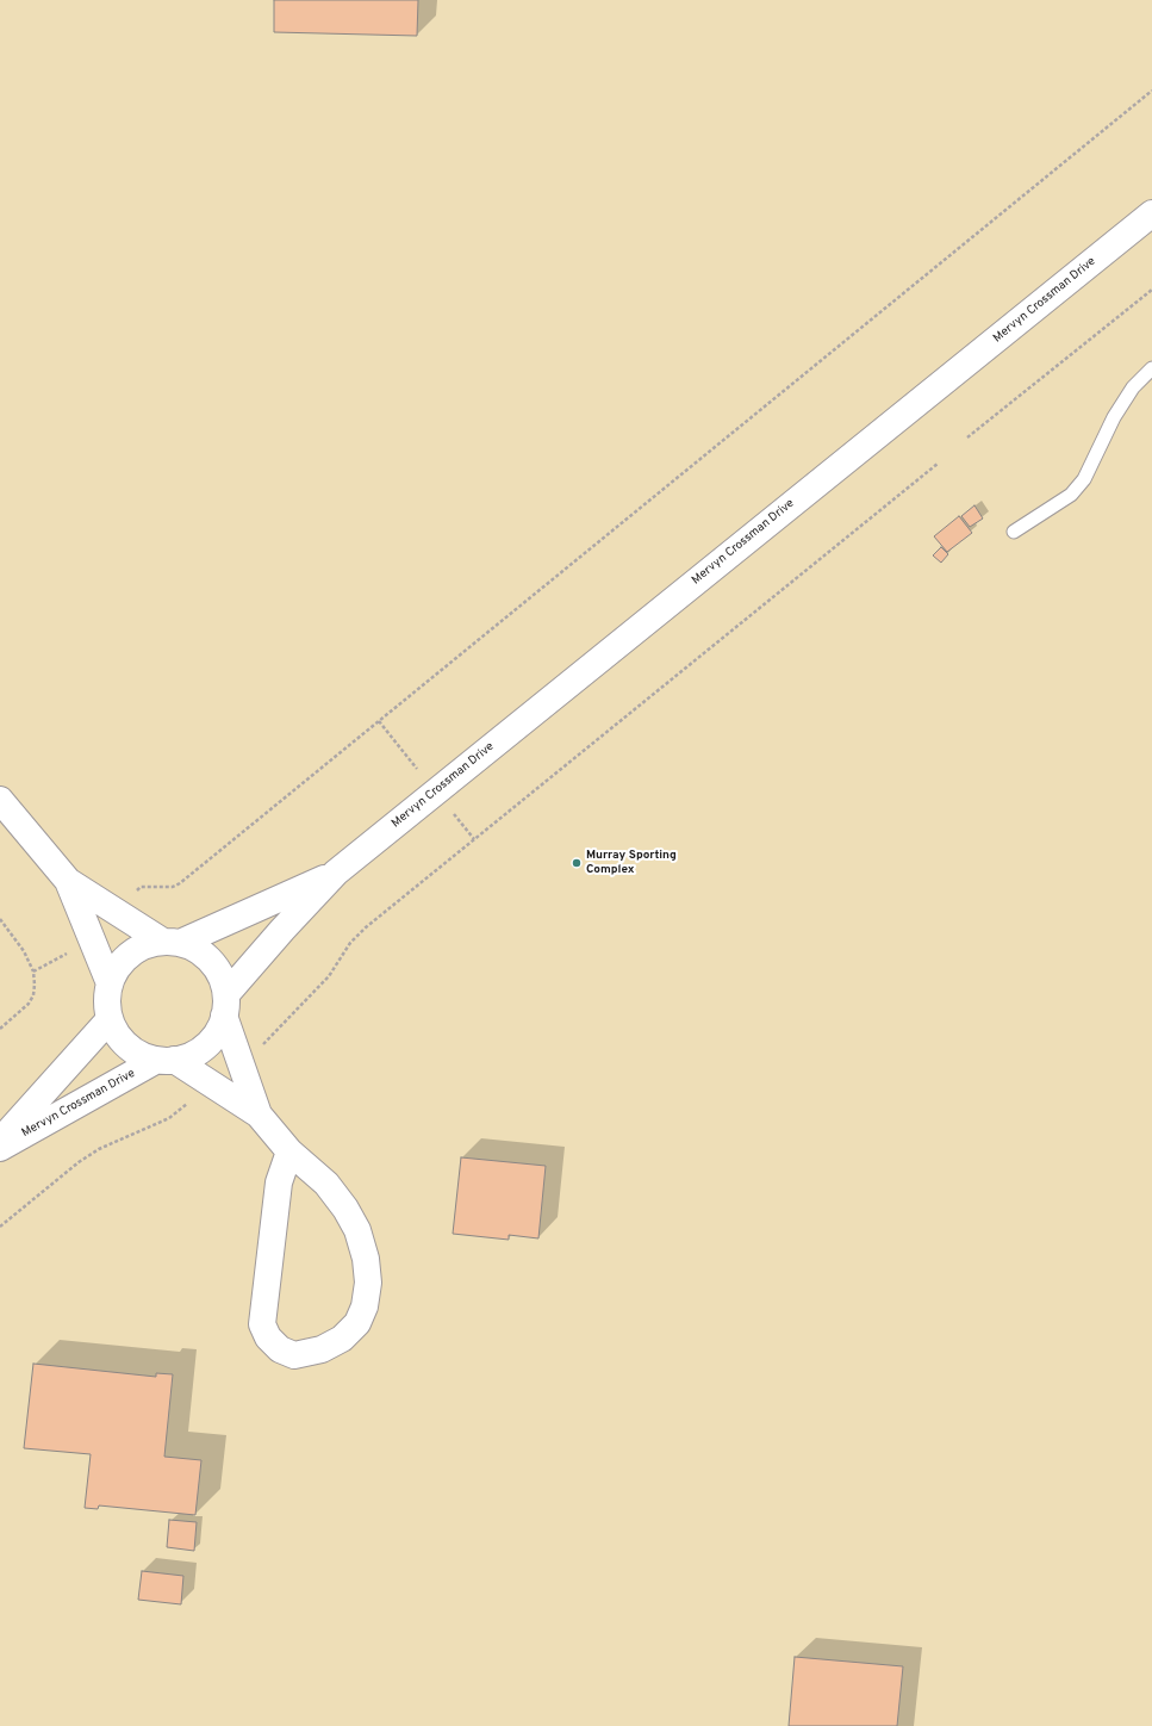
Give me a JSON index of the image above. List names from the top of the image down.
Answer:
{
  "streets": {
    "street": ["Mervyn Crossman Drive"]
  },
  "places": ["Murray Sporting Complex"]
}
